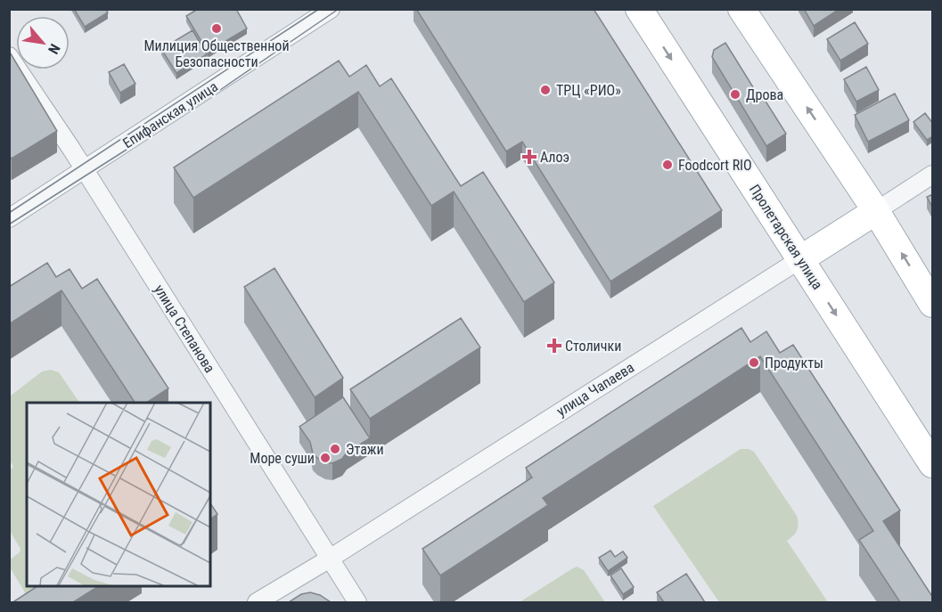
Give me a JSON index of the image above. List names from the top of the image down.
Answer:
{
  "streets": {
    "main road": ["Пролетарская улица", "улица Чапаева"],
    "street": ["Епифанская улица", "улица Степанова"]
  },
  "crossings": [
    ["Епифанская улица", "улица Степанова"],
    ["Пролетарская улица", "улица Чапаева"],
    ["улица Степанова", "улица Чапаева"]
  ],
  "places": {
    "other": [
      "Милиция Общественной Безопасности",
      "ТРЦ «РИО»",
      "Дрова",
      "Foodcort RIO",
      "Продукты",
      "Этажи",
      "Море суши"
    ],
    "health": ["Алоэ", "Столички"]
  },
  "north": "bottom right"
}
